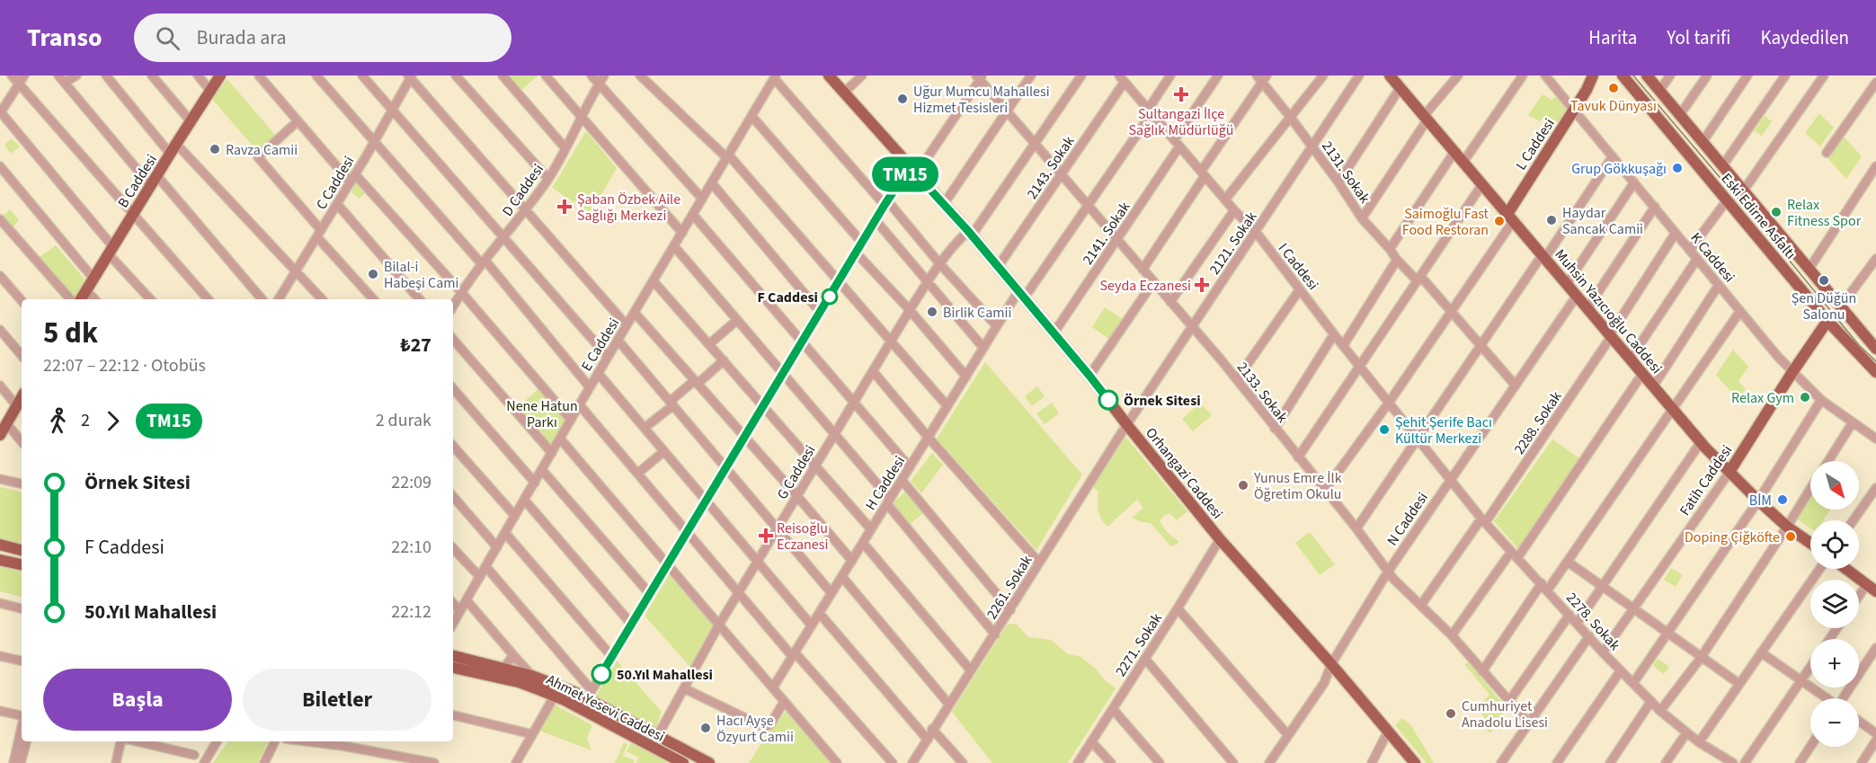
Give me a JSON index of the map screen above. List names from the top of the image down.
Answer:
{
  "streets": {
    "main road": [
      "L Caddesi",
      "B Caddesi",
      "Eski Edirne Asfaltı",
      "Muhsin Yazıcıoğlu Caddesi",
      "Orhangazi Caddesi",
      "Fatih Caddesi",
      "Ahmet Yesevi Caddesi"
    ],
    "street": [
      "2143. Sokak",
      "2131. Sokak",
      "C Caddesi",
      "D Caddesi",
      "2141. Sokak",
      "2121. Sokak",
      "K Caddesi",
      "I Caddesi",
      "E Caddesi",
      "2133. Sokak",
      "2288. Sokak",
      "G Caddesi",
      "H Caddesi",
      "N Caddesi",
      "2261. Sokak",
      "2278. Sokak",
      "2271. Sokak"
    ]
  },
  "crossings": [
    ["L Caddesi", "K Caddesi"],
    ["L Caddesi", "Muhsin Yazıcıoğlu Caddesi"],
    ["2143. Sokak", "I Caddesi"],
    ["2143. Sokak", "2133. Sokak"],
    ["2143. Sokak", "Orhangazi Caddesi"],
    ["2131. Sokak", "2121. Sokak"],
    ["2131. Sokak", "N Caddesi"],
    ["Eski Edirne Asfaltı", "Fatih Caddesi"],
    ["2141. Sokak", "I Caddesi"],
    ["2141. Sokak", "2133. Sokak"],
    ["2141. Sokak", "Orhangazi Caddesi"],
    ["2121. Sokak", "I Caddesi"],
    ["2121. Sokak", "2133. Sokak"],
    ["2121. Sokak", "Orhangazi Caddesi"],
    ["2121. Sokak", "2261. Sokak"],
    ["K Caddesi", "2288. Sokak"],
    ["K Caddesi", "Fatih Caddesi"],
    ["I Caddesi", "H Caddesi"],
    ["I Caddesi", "N Caddesi"],
    ["I Caddesi", "2278. Sokak"],
    ["Muhsin Yazıcıoğlu Caddesi", "2288. Sokak"],
    ["Muhsin Yazıcıoğlu Caddesi", "Fatih Caddesi"],
    ["Muhsin Yazıcıoğlu Caddesi", "N Caddesi"],
    ["2133. Sokak", "2288. Sokak"],
    ["2133. Sokak", "G Caddesi"],
    ["2133. Sokak", "H Caddesi"],
    ["2133. Sokak", "N Caddesi"],
    ["2288. Sokak", "2278. Sokak"],
    ["G Caddesi", "Orhangazi Caddesi"],
    ["G Caddesi", "Ahmet Yesevi Caddesi"],
    ["Orhangazi Caddesi", "H Caddesi"],
    ["Orhangazi Caddesi", "N Caddesi"],
    ["Orhangazi Caddesi", "2261. Sokak"],
    ["Orhangazi Caddesi", "2271. Sokak"],
    ["Fatih Caddesi", "2278. Sokak"],
    ["N Caddesi", "2278. Sokak"]
  ],
  "parks": ["Nene Hatun Parkı"],
  "places": {
    "other": [
      "Tavuk Dünyası",
      "Uğur Mumcu Mahallesi Hizmet Tesisleri",
      "Ravza Camii",
      "Grup Gökkuşağı",
      "Relax Fitness Spor",
      "Haydar Sancak Camii",
      "Saimoğlu Fast Food Restoran",
      "Bilal-i Habeşi Cami",
      "Şen Düğün Salonu",
      "F Caddesi",
      "Birlik Camii",
      "Relax Gym",
      "Örnek Sitesi",
      "Şehit Şerife Bacı Kültür Merkezi",
      "Yunus Emre İlk Öğretim Okulu",
      "BİM",
      "Doping Çiğköfte",
      "50.Yıl Mahallesi",
      "Cumhuriyet Anadolu Lisesi",
      "Hacı Ayşe Özyurt Camii"
    ],
    "health": [
      "Sultangazi İlçe Sağlık Müdürlüğü",
      "Şaban Özbek Aile Sağlığı Merkezi",
      "Seyda Eczanesi",
      "Reisoğlu Eczanesi"
    ]
  },
  "lines": ["bus line TM15"],
  "north": "bottom right",
  "page": {
    "header": "Transo",
    "search": "Burada ara",
    "nav": ["Harita", "Yol tarifi", "Kaydedilen"],
    "on_map": "TM15",
    "heading": ["5 dk", "22:07 – 22:12 · Otobüs", "₺27"],
    "legs": ["2", "TM15", "2 durak"],
    "list": [
      {
        "name": "Örnek Sitesi",
        "value": "22:09"
      },
      {
        "name": "F Caddesi",
        "value": "22:10"
      },
      {
        "name": "50.Yıl Mahallesi",
        "value": "22:12"
      }
    ],
    "map_buttons": ["+", "−"],
    "buttons": ["Başla", "Biletler"]
  }
}
